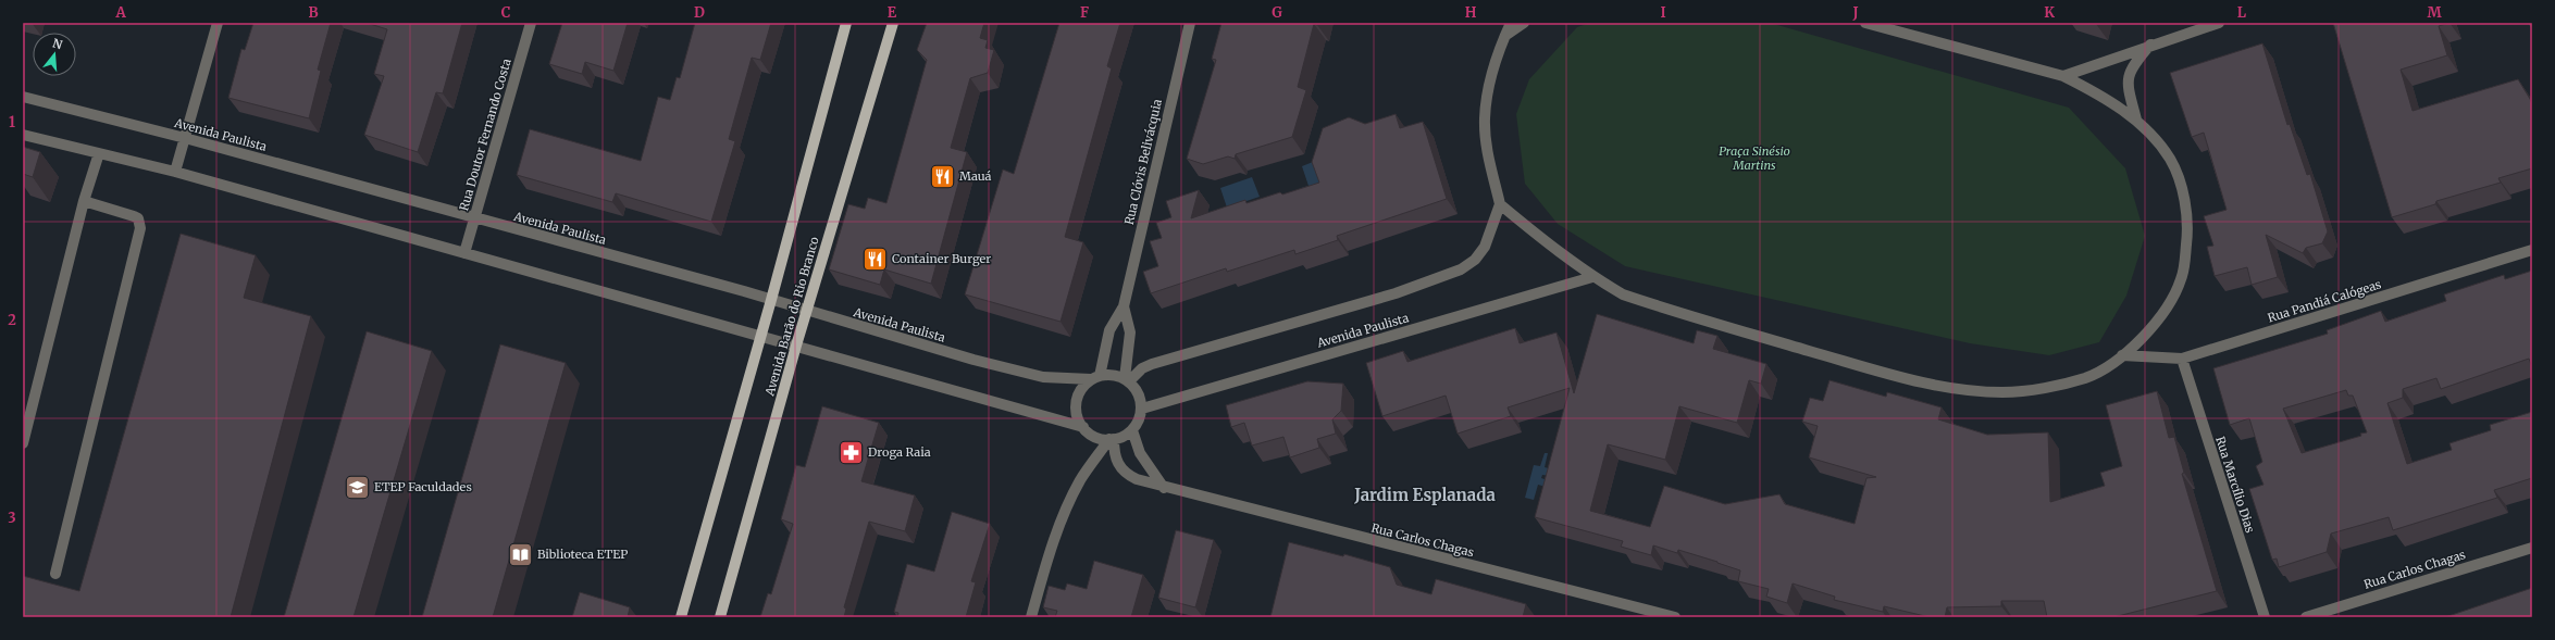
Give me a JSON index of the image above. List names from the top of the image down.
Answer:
{
  "streets": {
    "main road": ["Avenida Barão do Rio Branco"],
    "street": [
      "Avenida Paulista",
      "Rua Doutor Fernando Costa",
      "Rua Clóvis Belivácquia",
      "Rua Pandiá Calógeas",
      "Rua Marcílio Dias",
      "Rua Carlos Chagas"
    ]
  },
  "crossings": [
    ["Avenida Paulista", "Rua Doutor Fernando Costa"],
    ["Avenida Paulista", "Rua Clóvis Belivácquia"],
    ["Avenida Paulista", "Avenida Barão do Rio Branco"],
    ["Avenida Paulista", "Rua Carlos Chagas"],
    ["Rua Clóvis Belivácquia", "Rua Carlos Chagas"],
    ["Rua Pandiá Calógeas", "Rua Marcílio Dias"]
  ],
  "districts": ["Jardim Esplanada"],
  "parks": ["Praça Sinésio Martins"],
  "places": {
    "restaurant": ["Mauá", "Container Burger"],
    "pharmacy": ["Droga Raia"],
    "school or university": ["ETEP Faculdades"],
    "library": ["Biblioteca ETEP"]
  },
  "north": "top",
  "grid": {
    "columns": [
      "A",
      "B",
      "C",
      "D",
      "E",
      "F",
      "G",
      "H",
      "I",
      "J",
      "K",
      "L",
      "M"
    ],
    "rows": ["1", "2", "3"]
  }
}
